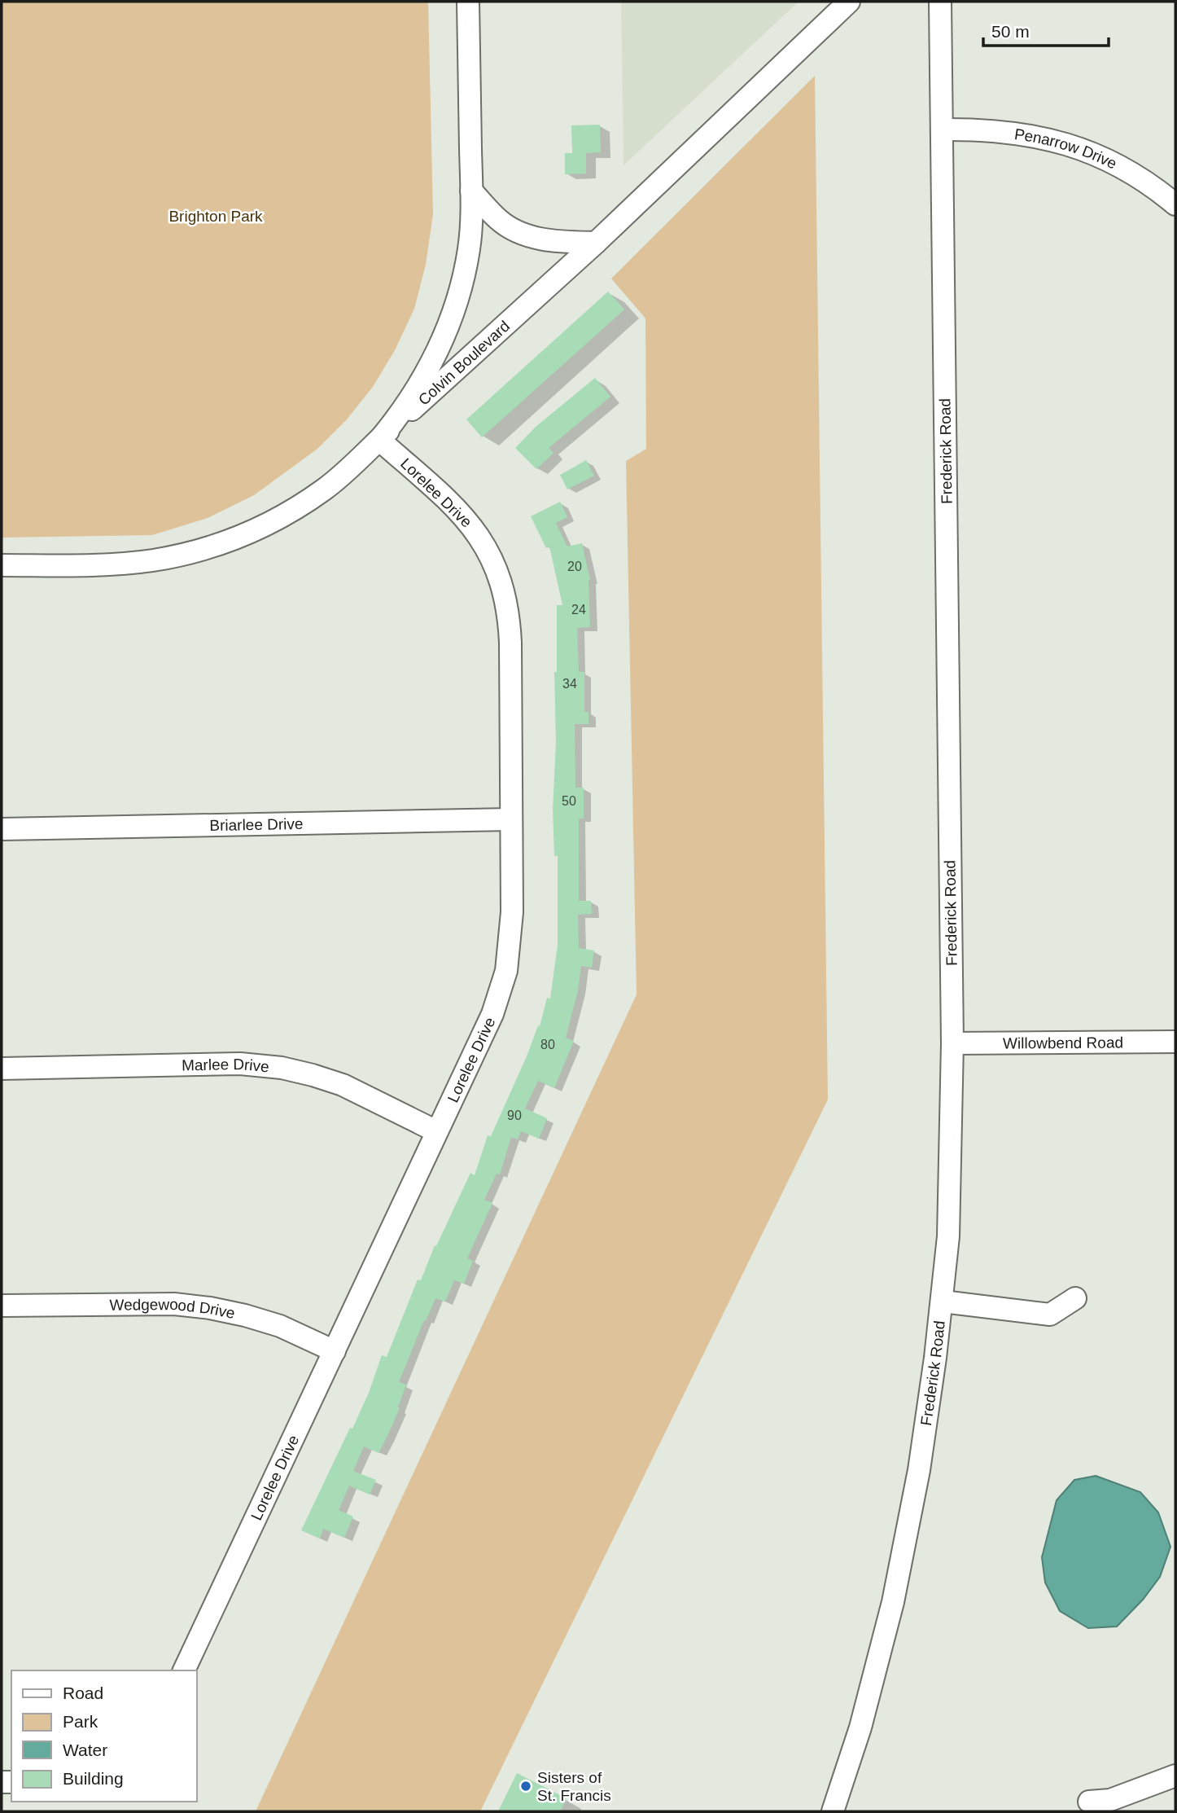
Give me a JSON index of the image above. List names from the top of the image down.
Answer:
{
  "streets": {
    "street": [
      "Penarrow Drive",
      "Colvin Boulevard",
      "Frederick Road",
      "Lorelee Drive",
      "Briarlee Drive",
      "Willowbend Road",
      "Marlee Drive",
      "Wedgewood Drive"
    ]
  },
  "crossings": [
    ["Penarrow Drive", "Frederick Road"],
    ["Colvin Boulevard", "Lorelee Drive"],
    ["Frederick Road", "Willowbend Road"],
    ["Lorelee Drive", "Briarlee Drive"],
    ["Lorelee Drive", "Marlee Drive"],
    ["Lorelee Drive", "Wedgewood Drive"]
  ],
  "parks": ["Brighton Park"],
  "places": ["Sisters of St. Francis"],
  "house_numbers": [
    "20",
    "24",
    "34",
    "50",
    "80",
    "90"
  ],
  "legend": [
    "Road",
    "Park",
    "Water",
    "Building"
  ],
  "scale_bar": "50 m"
}
